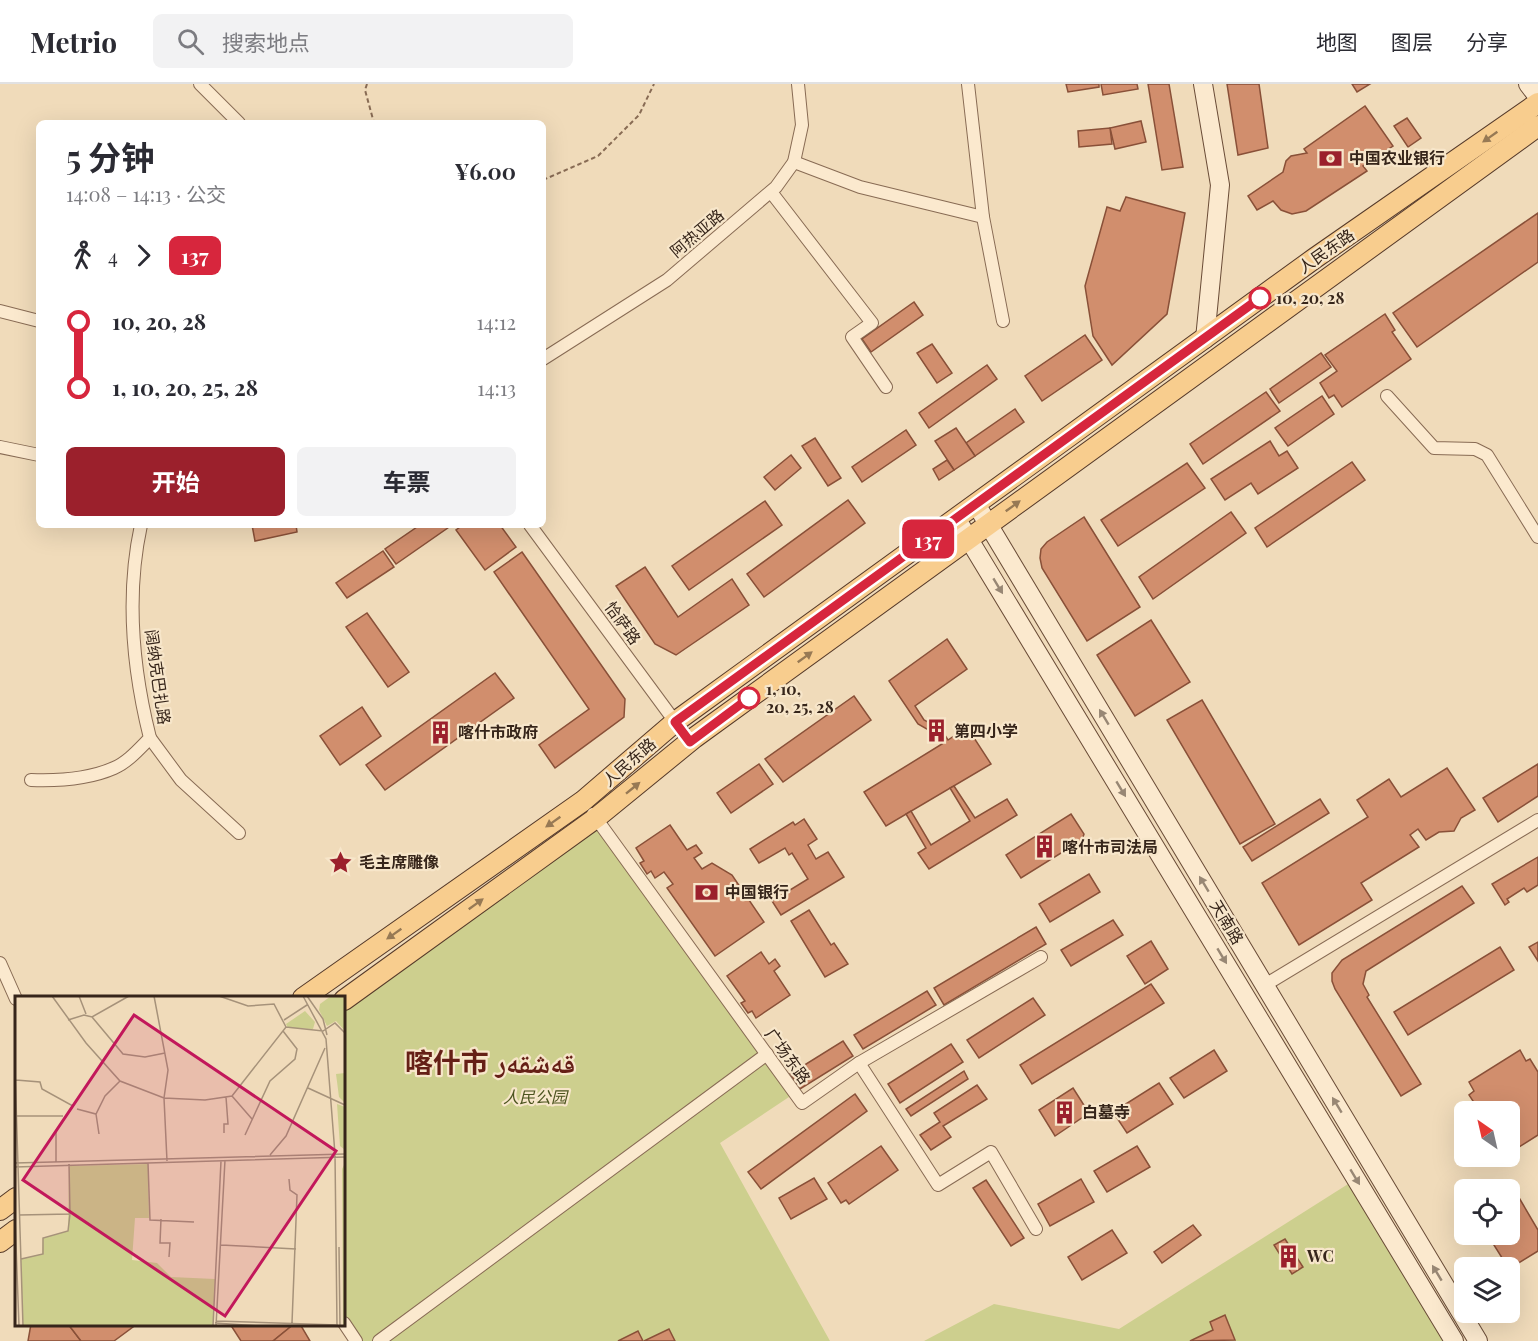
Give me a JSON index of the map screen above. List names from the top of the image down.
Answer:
{
  "streets": {
    "main road": ["人民东路"],
    "street": [
      "阿热亚路",
      "恰萨路",
      "阔纳克巴扎路",
      "天南路",
      "广场东路"
    ]
  },
  "crossings": [
    ["人民东路", "恰萨路"],
    ["人民东路", "天南路"],
    ["人民东路", "广场东路"]
  ],
  "districts": ["喀什市 قەشقەر"],
  "parks": ["人民公园"],
  "places": {
    "bank": ["中国农业银行", "中国银行"],
    "other": ["10, 20, 28", "1, 10, 20, 25, 28"],
    "building": [
      "第四小学",
      "喀什市政府",
      "喀什市司法局",
      "白墓寺",
      "WC"
    ],
    "place": ["毛主席雕像"]
  },
  "lines": ["bus line 137"],
  "north": "top left",
  "page": {
    "header": "Metrio",
    "search": "搜索地点",
    "nav": ["地图", "图层", "分享"],
    "on_map": "137",
    "heading": ["5 分钟", "14:08 – 14:13 · 公交", "¥6.00"],
    "legs": ["4", "137"],
    "list": [
      {
        "name": "10, 20, 28",
        "value": "14:12"
      },
      {
        "name": "1, 10, 20, 25, 28",
        "value": "14:13"
      }
    ],
    "buttons": ["开始", "车票"]
  }
}
